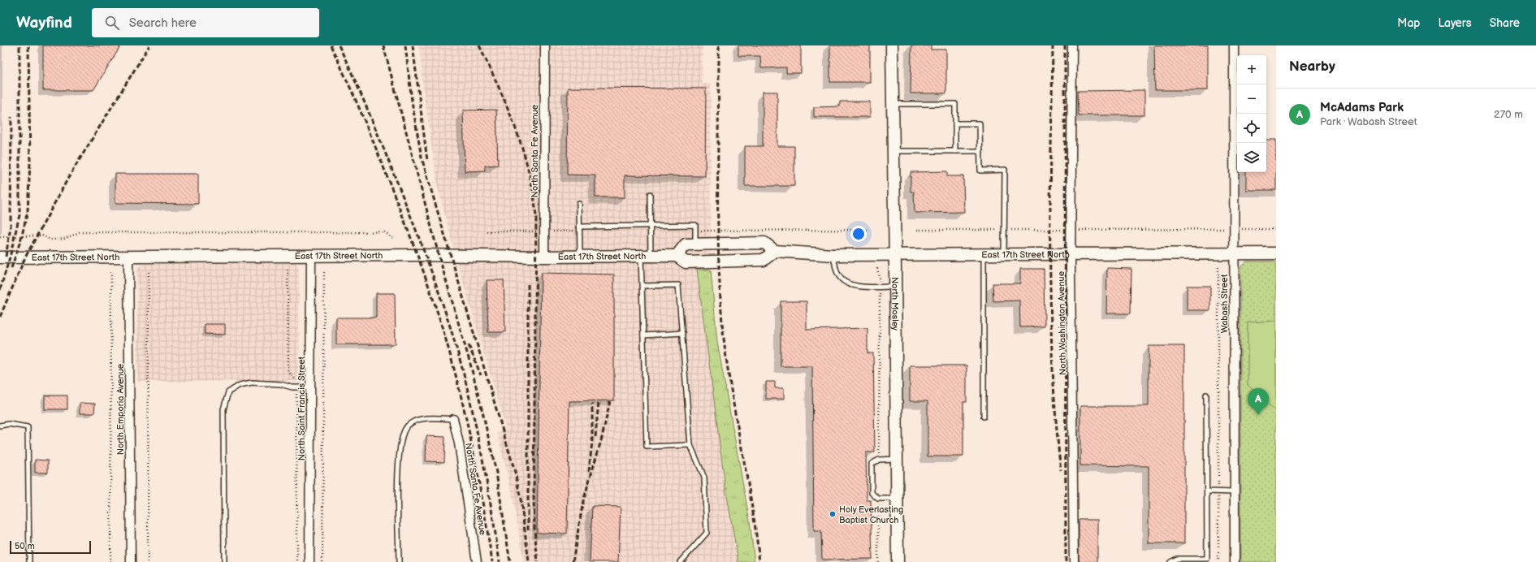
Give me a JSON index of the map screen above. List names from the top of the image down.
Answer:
{
  "streets": {
    "street": [
      "North Santa Fe Avenue",
      "East 17th Street North",
      "North Mosley",
      "Wabash Street",
      "North Washington Avenue",
      "North Saint Francis Street",
      "North Emporia Avenue"
    ]
  },
  "crossings": [
    ["North Santa Fe Avenue", "East 17th Street North"],
    ["East 17th Street North", "North Mosley"],
    ["East 17th Street North", "Wabash Street"],
    ["East 17th Street North", "North Washington Avenue"],
    ["East 17th Street North", "North Saint Francis Street"],
    ["East 17th Street North", "North Emporia Avenue"]
  ],
  "places": ["Holy Everlasting Baptist Church"],
  "scale_bar": "50 m",
  "page": {
    "header": "Wayfind",
    "search": "Search here",
    "nav": ["Map", "Layers", "Share"],
    "heading": "Nearby",
    "map_buttons": ["+", "−"],
    "list": [
      {
        "mark": "A",
        "name": "McAdams Park",
        "note": "Park · Wabash Street",
        "value": "270 m"
      }
    ],
    "pins": "A",
    "scale": "50 m"
  }
}
